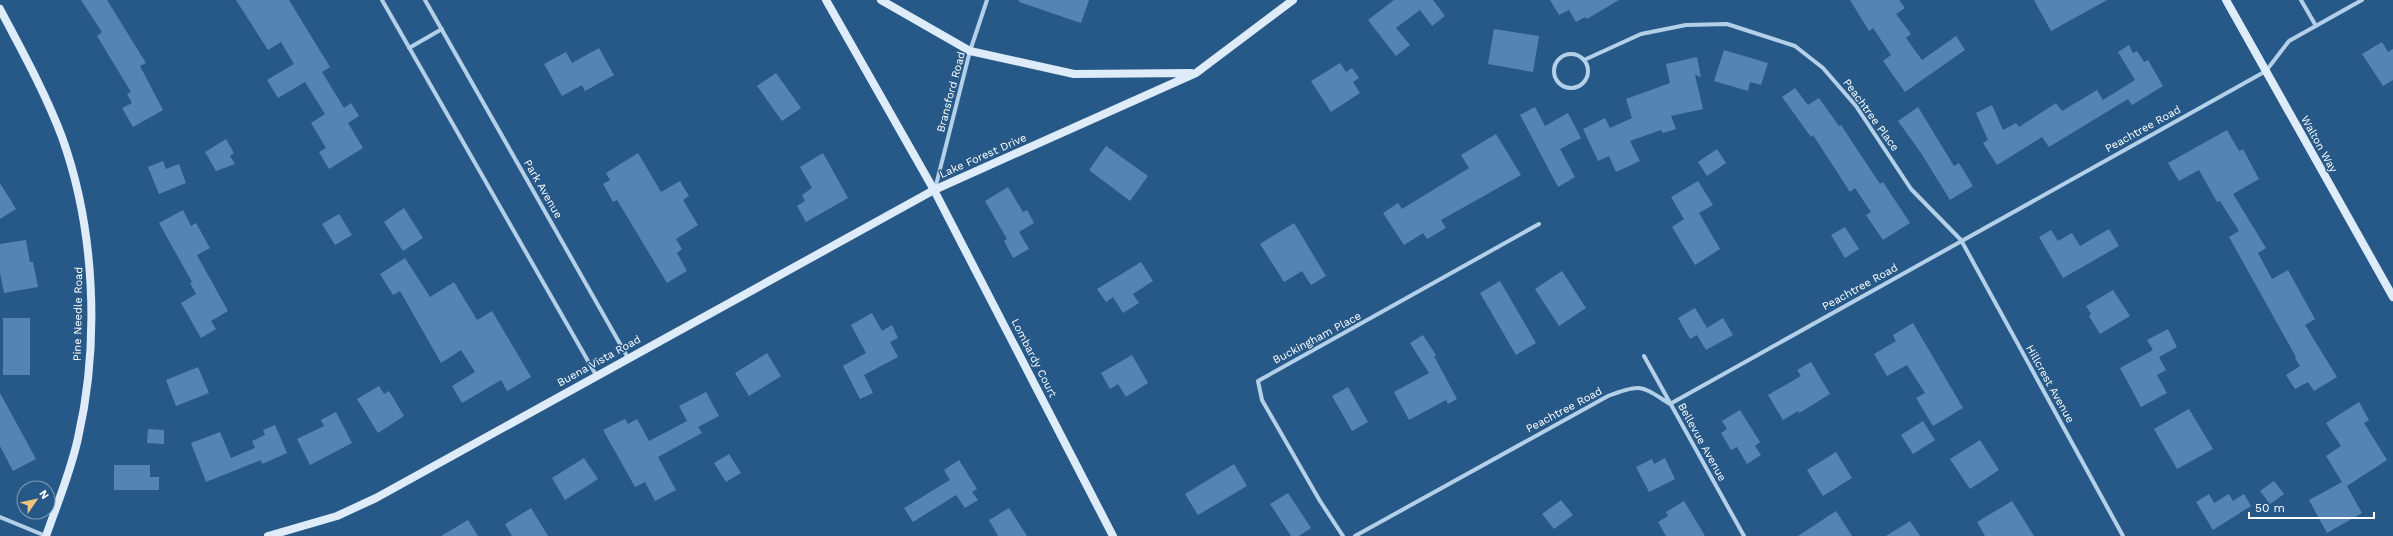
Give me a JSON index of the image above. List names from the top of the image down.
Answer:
{
  "streets": {
    "street": [
      "Bransford Road",
      "Peachtree Place",
      "Peachtree Road",
      "Walton Way",
      "Lake Forest Drive",
      "Park Avenue",
      "Pine Needle Road",
      "Buckingham Place",
      "Lombardy Court",
      "Buena Vista Road",
      "Hillcrest Avenue",
      "Bellevue Avenue"
    ]
  },
  "crossings": [
    ["Bransford Road", "Lake Forest Drive"],
    ["Bransford Road", "Lombardy Court"],
    ["Bransford Road", "Buena Vista Road"],
    ["Peachtree Place", "Peachtree Road"],
    ["Peachtree Place", "Hillcrest Avenue"],
    ["Peachtree Road", "Walton Way"],
    ["Peachtree Road", "Hillcrest Avenue"],
    ["Peachtree Road", "Bellevue Avenue"],
    ["Lake Forest Drive", "Lombardy Court"],
    ["Lake Forest Drive", "Buena Vista Road"],
    ["Park Avenue", "Buena Vista Road"],
    ["Lombardy Court", "Buena Vista Road"]
  ],
  "scale_bar": "50 m",
  "north": "top right"
}
